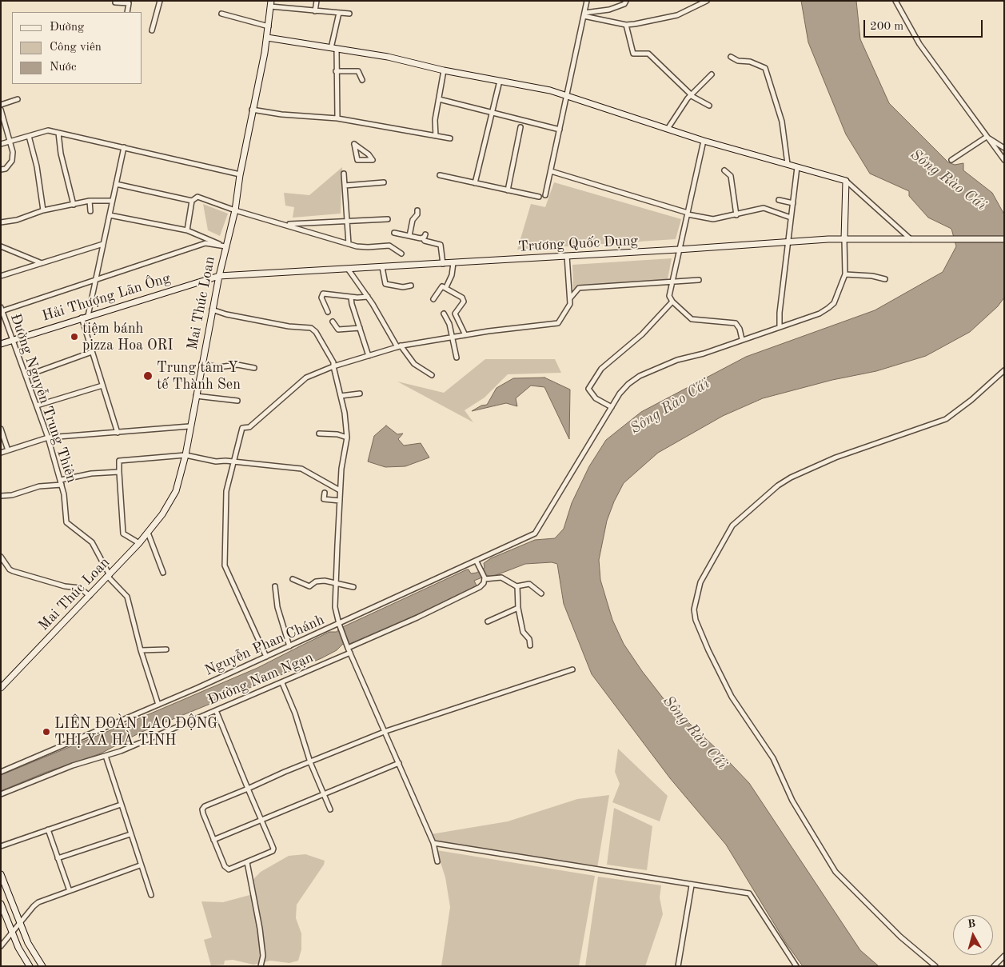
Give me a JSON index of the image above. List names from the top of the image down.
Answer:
{
  "streets": {
    "street": [
      "Trương Quốc Dụng",
      "Hải Thượng Lãn Ông",
      "Mai Thúc Loan",
      "Đường Nguyễn Trung Thiên",
      "Nguyễn Phan Chánh",
      "Đường Nam Ngạn"
    ]
  },
  "crossings": [
    ["Trương Quốc Dụng", "Hải Thượng Lãn Ông"],
    ["Trương Quốc Dụng", "Mai Thúc Loan"],
    ["Hải Thượng Lãn Ông", "Mai Thúc Loan"],
    ["Hải Thượng Lãn Ông", "Đường Nguyễn Trung Thiên"],
    ["Mai Thúc Loan", "Đường Nguyễn Trung Thiên"],
    ["Đường Nguyễn Trung Thiên", "Nguyễn Phan Chánh"]
  ],
  "water": ["Sông Rào Cái"],
  "places": ["tiệm bánh pizza Hoa ORI", "Trung tâm Y tế Thành Sen", "LIÊN ĐOÀN LAO ĐỘNG THỊ XÃ HÀ TĨNH"],
  "legend": ["Đường", "Công viên", "Nước"],
  "scale_bar": "200 m",
  "north": "top"
}
